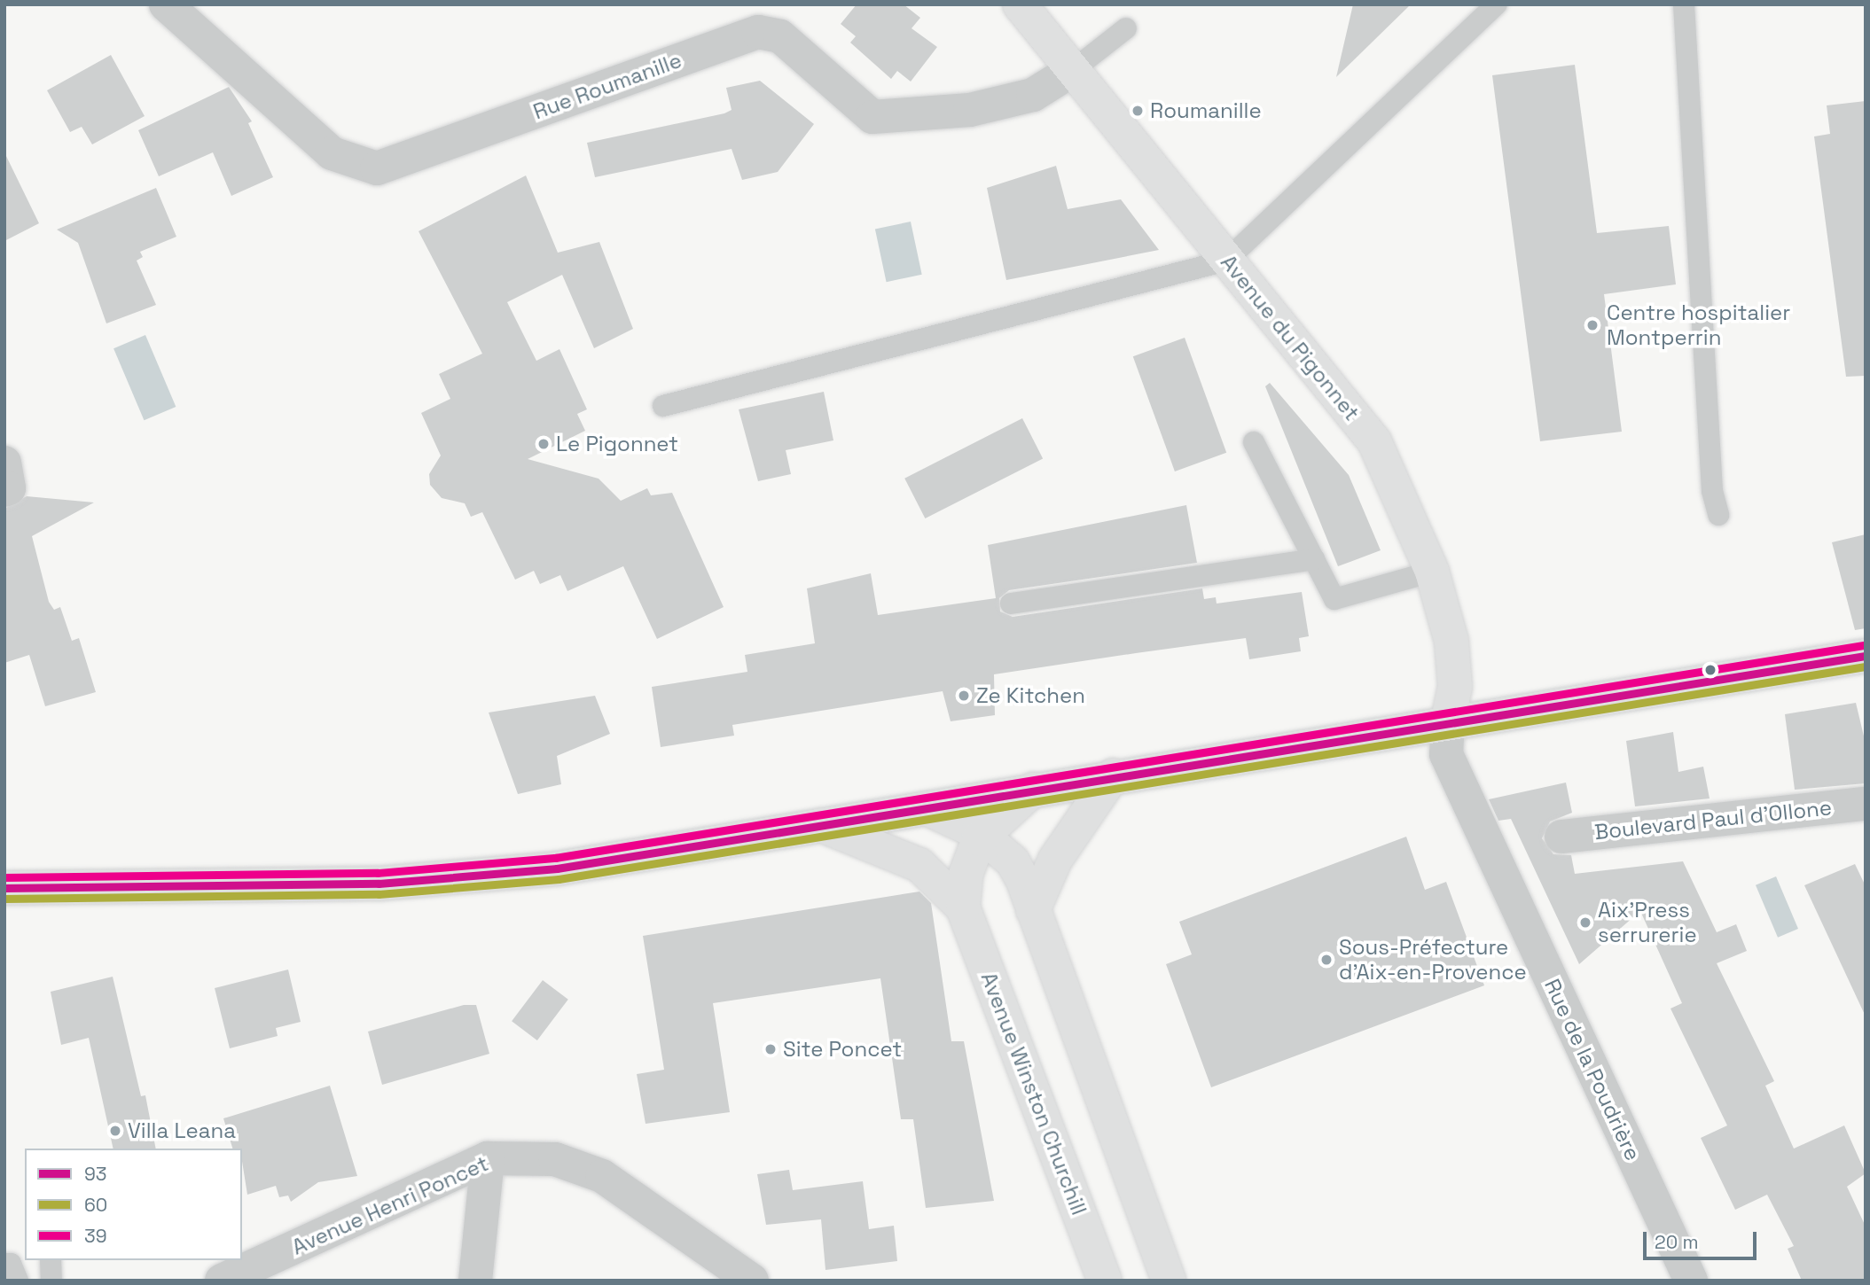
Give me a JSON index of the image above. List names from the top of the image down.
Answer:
{
  "streets": {
    "street": [
      "Rue Roumanille",
      "Avenue du Pigonnet",
      "Boulevard Paul d'Ollone",
      "Rue de la Poudrière",
      "Avenue Winston Churchill",
      "Avenue Henri Poncet"
    ]
  },
  "crossings": [
    ["Rue Roumanille", "Avenue du Pigonnet"],
    ["Avenue du Pigonnet", "Rue de la Poudrière"]
  ],
  "places": [
    "Roumanille",
    "Centre hospitalier Montperrin",
    "Le Pigonnet",
    "Ze Kitchen",
    "Aix'Press serrurerie",
    "Sous-Préfecture d'Aix-en-Provence",
    "Site Poncet",
    "Villa Leana"
  ],
  "lines": ["transit line 39", "transit line 93", "transit line 60"],
  "legend": ["93", "60", "39"],
  "scale_bar": "20 m"
}
